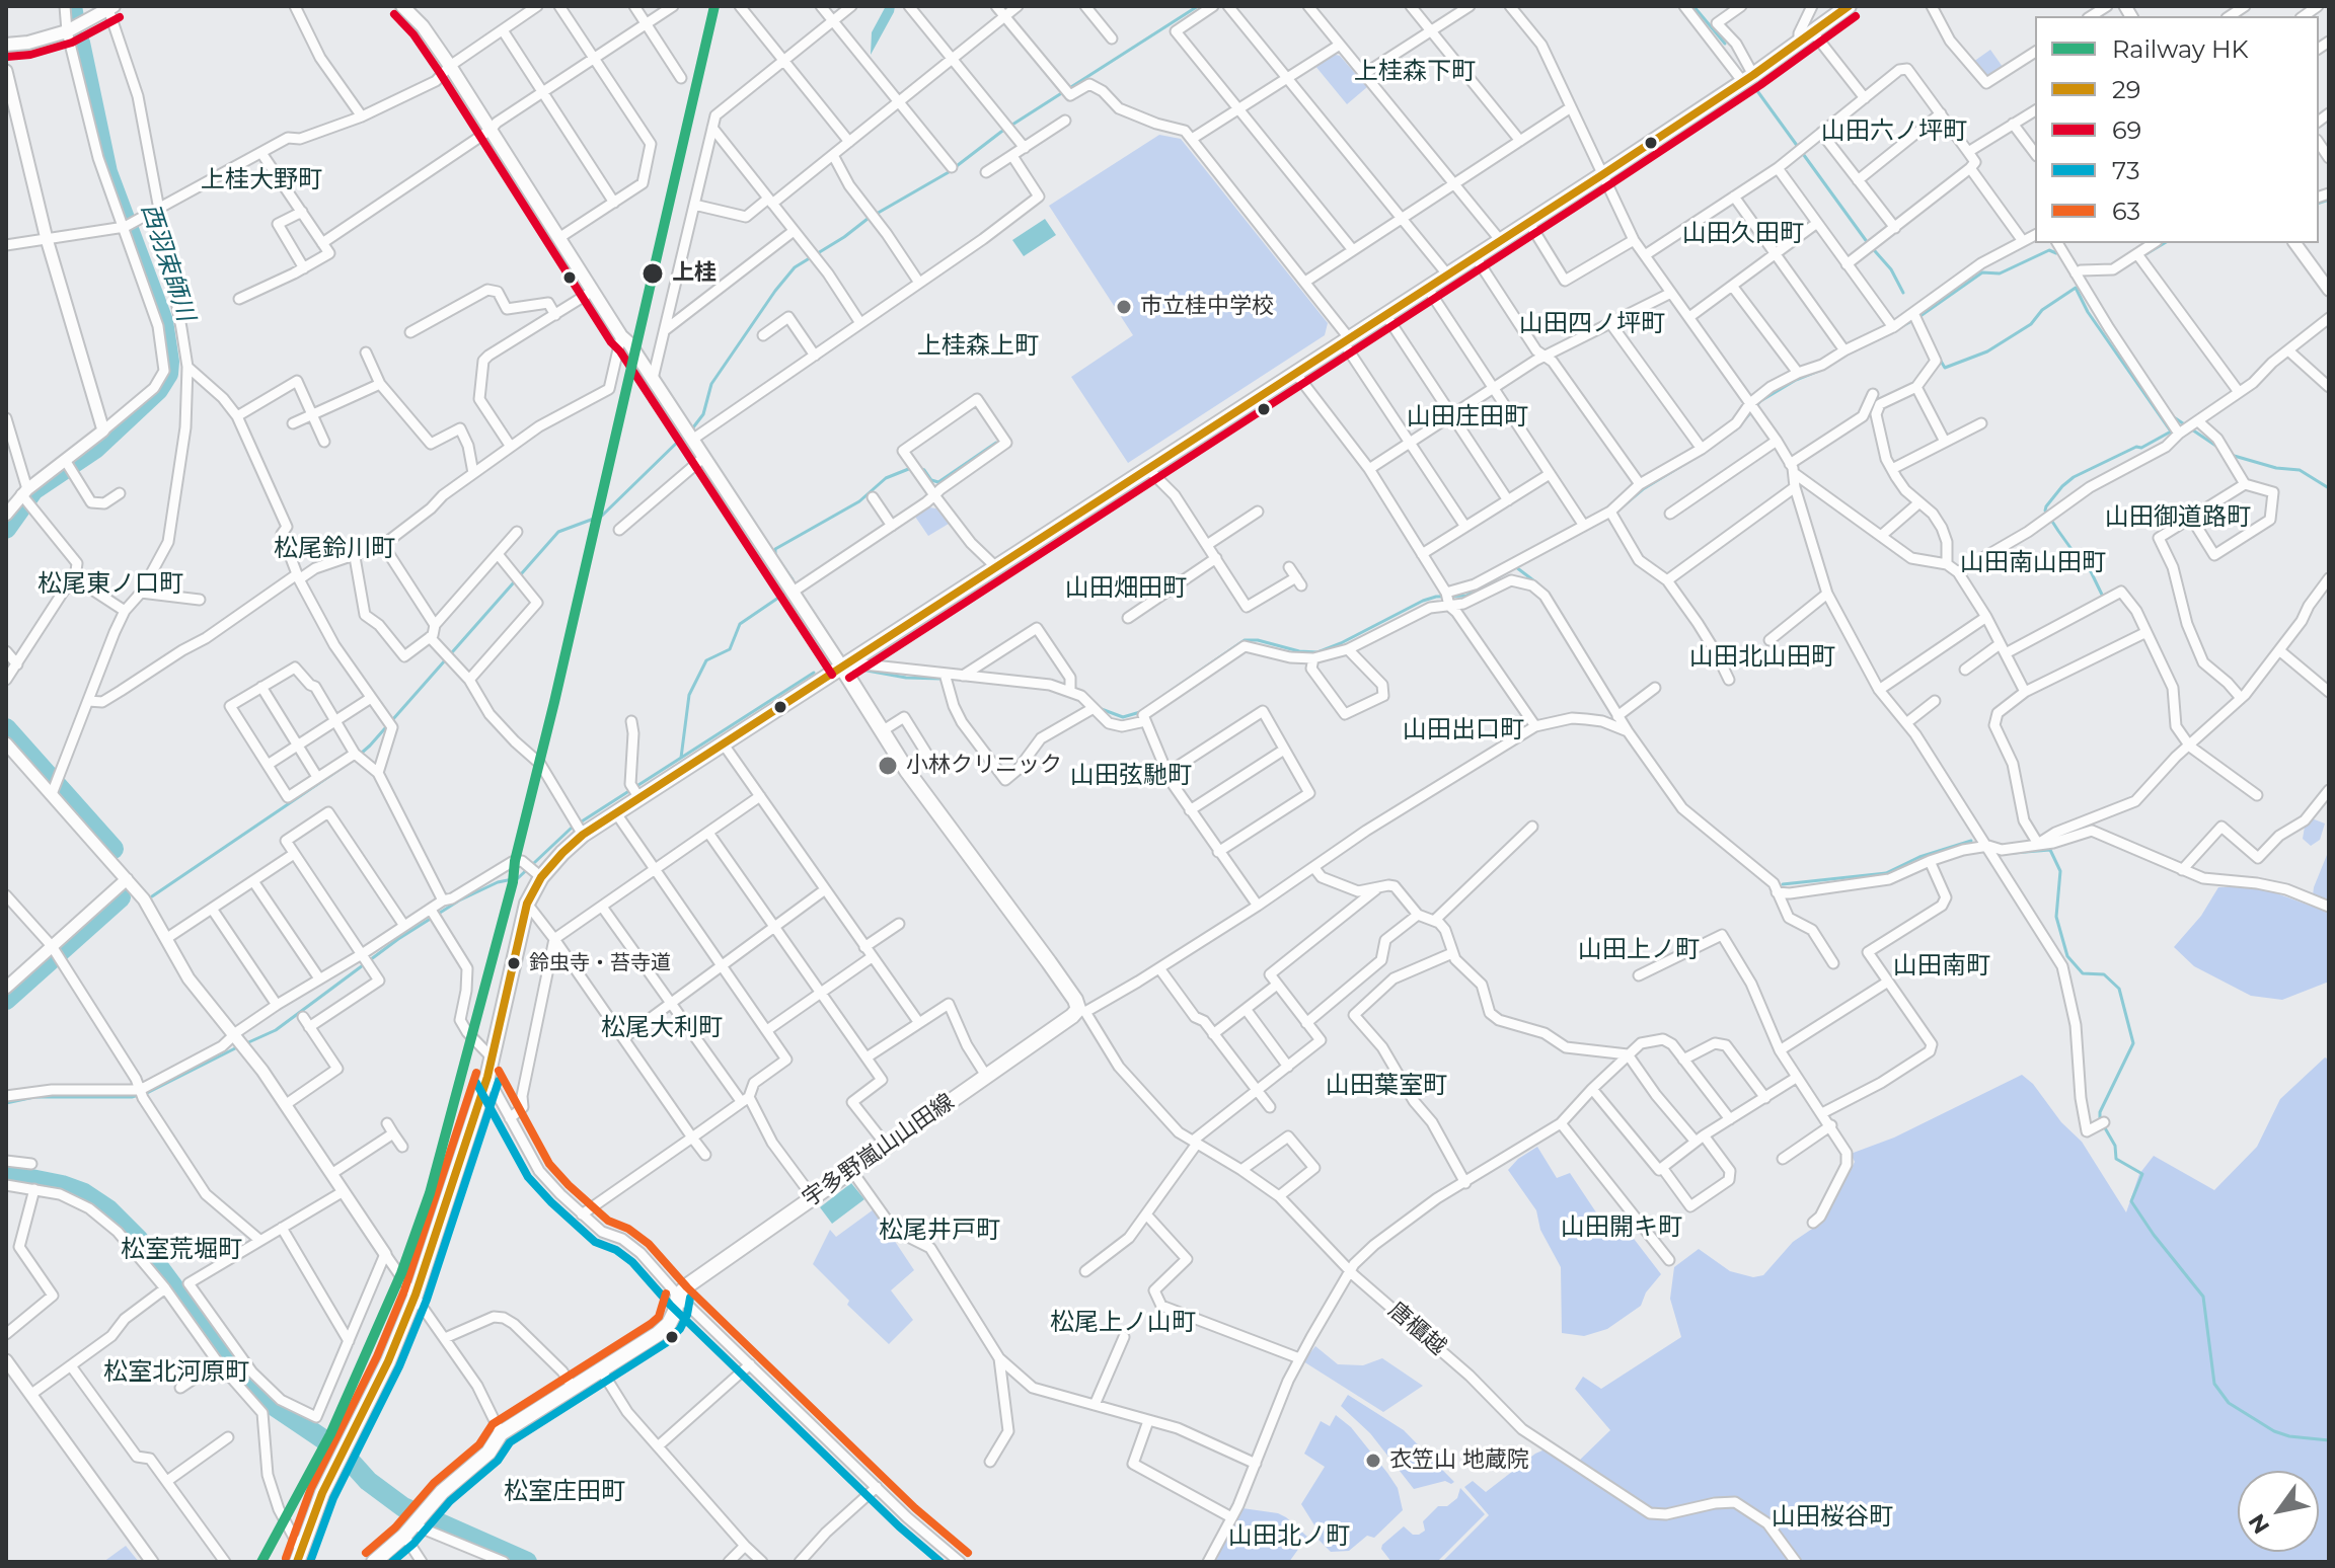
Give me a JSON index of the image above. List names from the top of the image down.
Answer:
{
  "streets": {
    "main road": ["宇多野嵐山山田線"],
    "street": ["唐櫃越"]
  },
  "crossings": [
    ["宇多野嵐山山田線", "唐櫃越"]
  ],
  "districts": [
    "上桂森下町",
    "山田六ノ坪町",
    "上桂大野町",
    "山田久田町",
    "山田四ノ坪町",
    "上桂森上町",
    "山田庄田町",
    "山田御道路町",
    "松尾鈴川町",
    "山田南山田町",
    "松尾東ノ口町",
    "山田畑田町",
    "山田北山田町",
    "山田出口町",
    "山田弦馳町",
    "山田上ノ町",
    "山田南町",
    "松尾大利町",
    "山田葉室町",
    "山田開キ町",
    "松尾井戸町",
    "松室荒堀町",
    "松尾上ノ山町",
    "松室北河原町",
    "松室庄田町",
    "山田桜谷町",
    "山田北ノ町"
  ],
  "water": ["西羽束師川"],
  "places": [
    "上桂",
    "市立桂中学校",
    "小林クリニック",
    "鈴虫寺・苔寺道",
    "衣笠山 地蔵院"
  ],
  "lines": [
    "rail line HK",
    "transit line 29",
    "transit line 69",
    "transit line 63",
    "transit line 73"
  ],
  "legend": [
    "Railway HK",
    "29",
    "69",
    "73",
    "63"
  ],
  "north": "bottom left"
}
